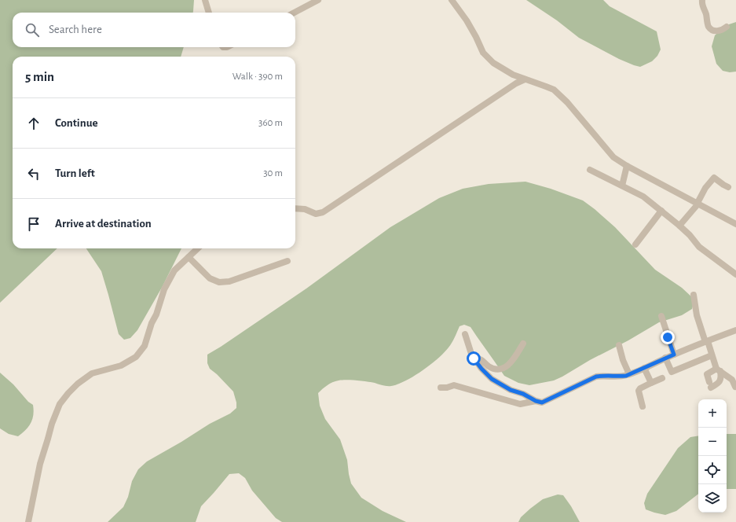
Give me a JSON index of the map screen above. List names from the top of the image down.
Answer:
{
  "page": {
    "search": "Search here",
    "heading": ["5 min", "Walk · 390 m"],
    "list": [
      ["Continue", "360 m"],
      ["Turn left", "30 m"],
      "Arrive at destination"
    ],
    "map_buttons": ["+", "−"]
  }
}
